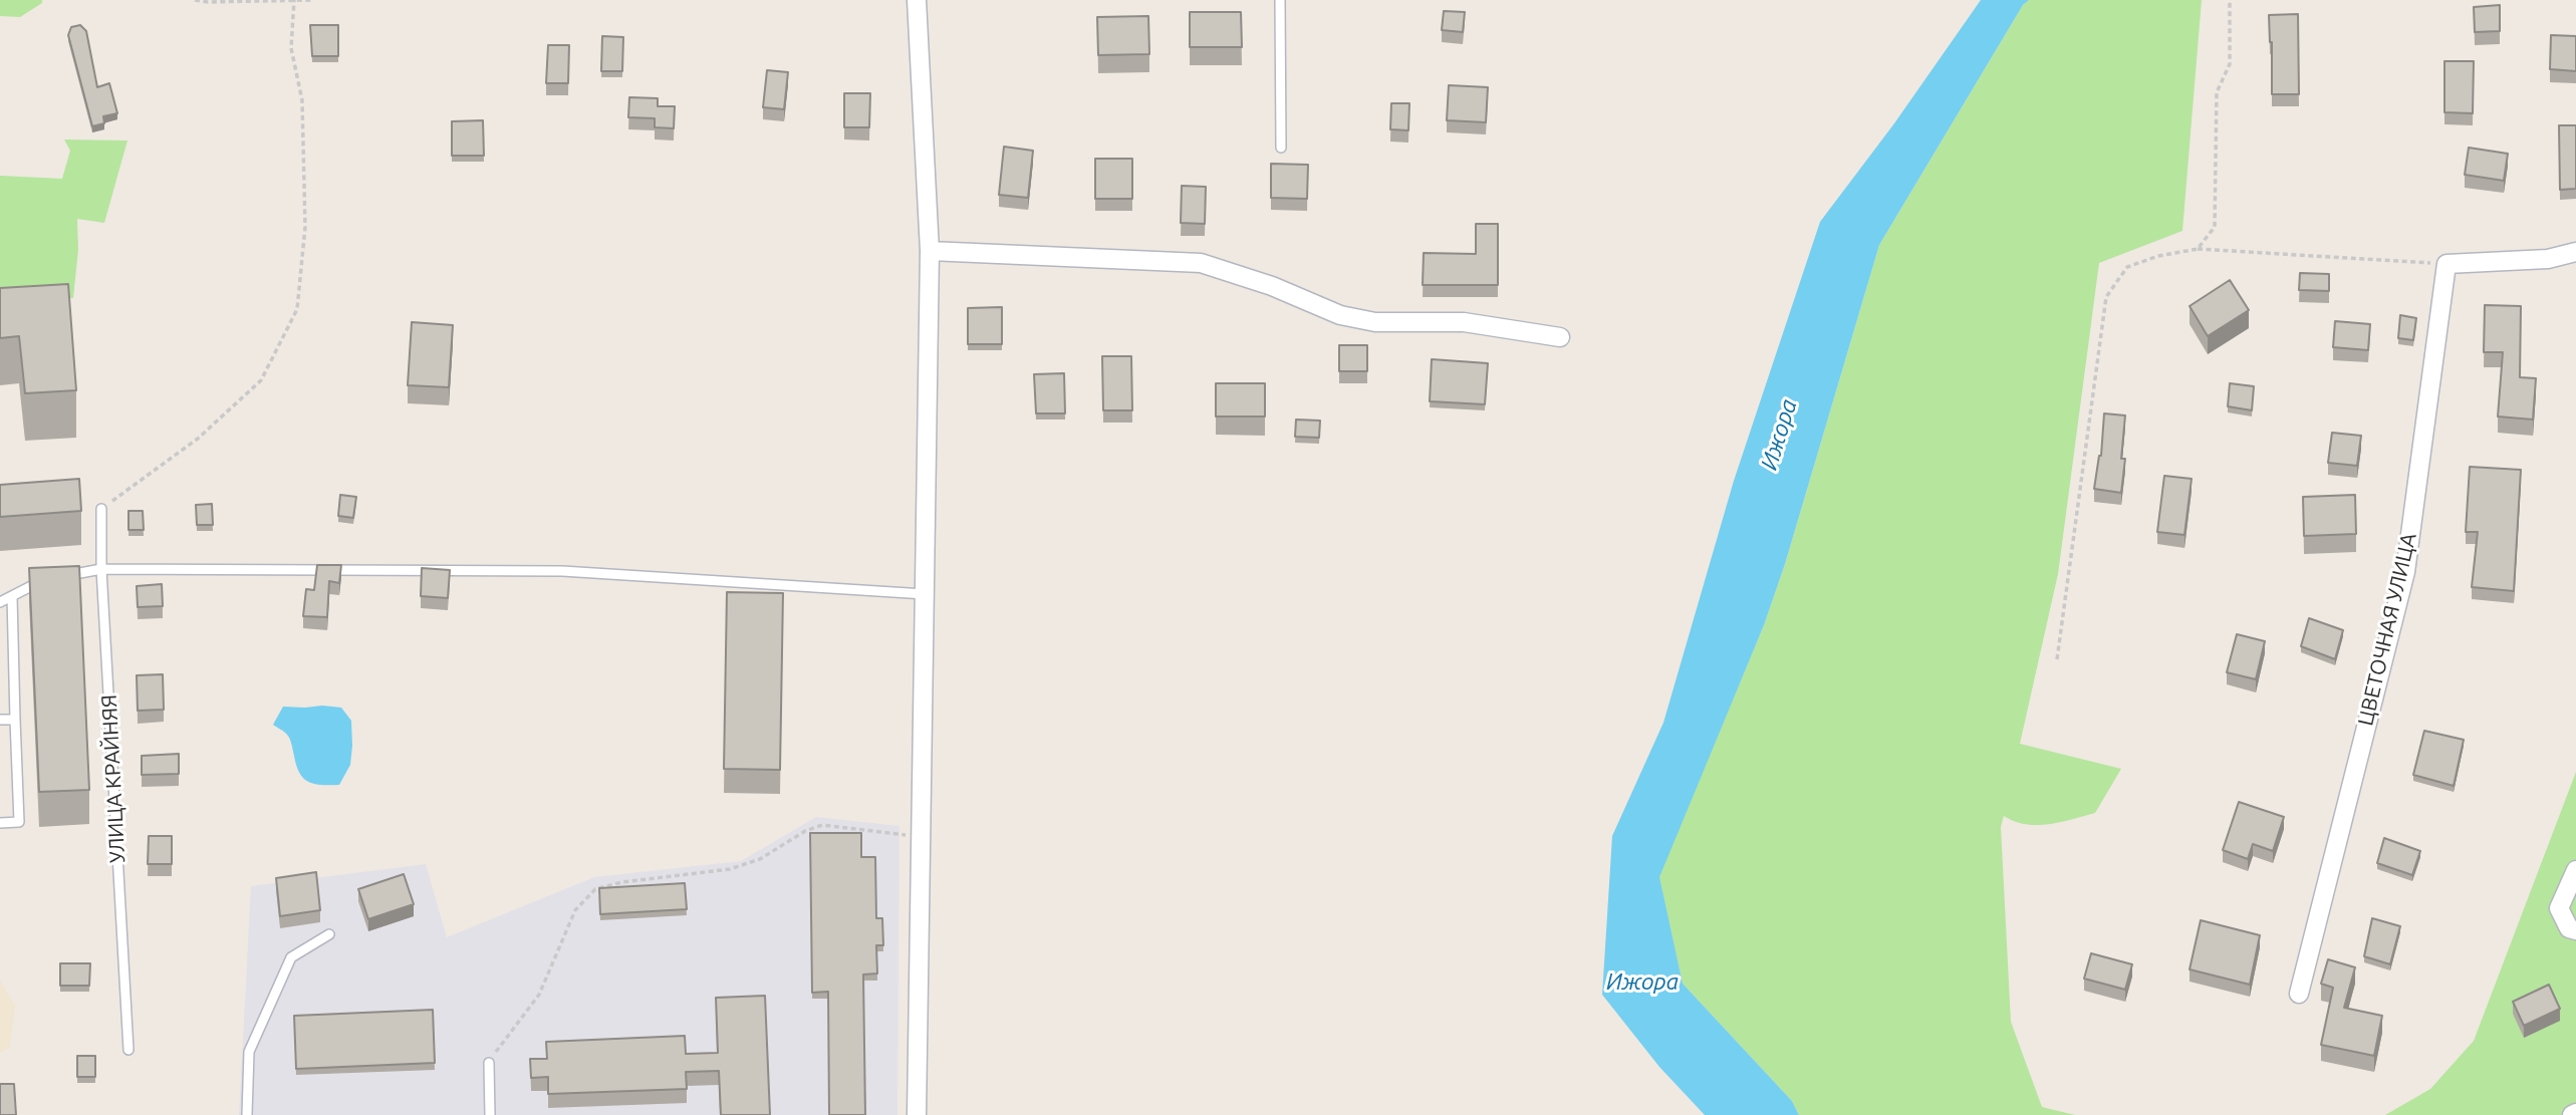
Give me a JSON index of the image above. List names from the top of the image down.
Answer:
{
  "streets": {
    "street": ["ЦВЕТОЧНАЯ УЛИЦА"],
    "lane": ["УЛИЦА КРАЙНЯЯ"]
  },
  "water": ["Ижора"]
}
